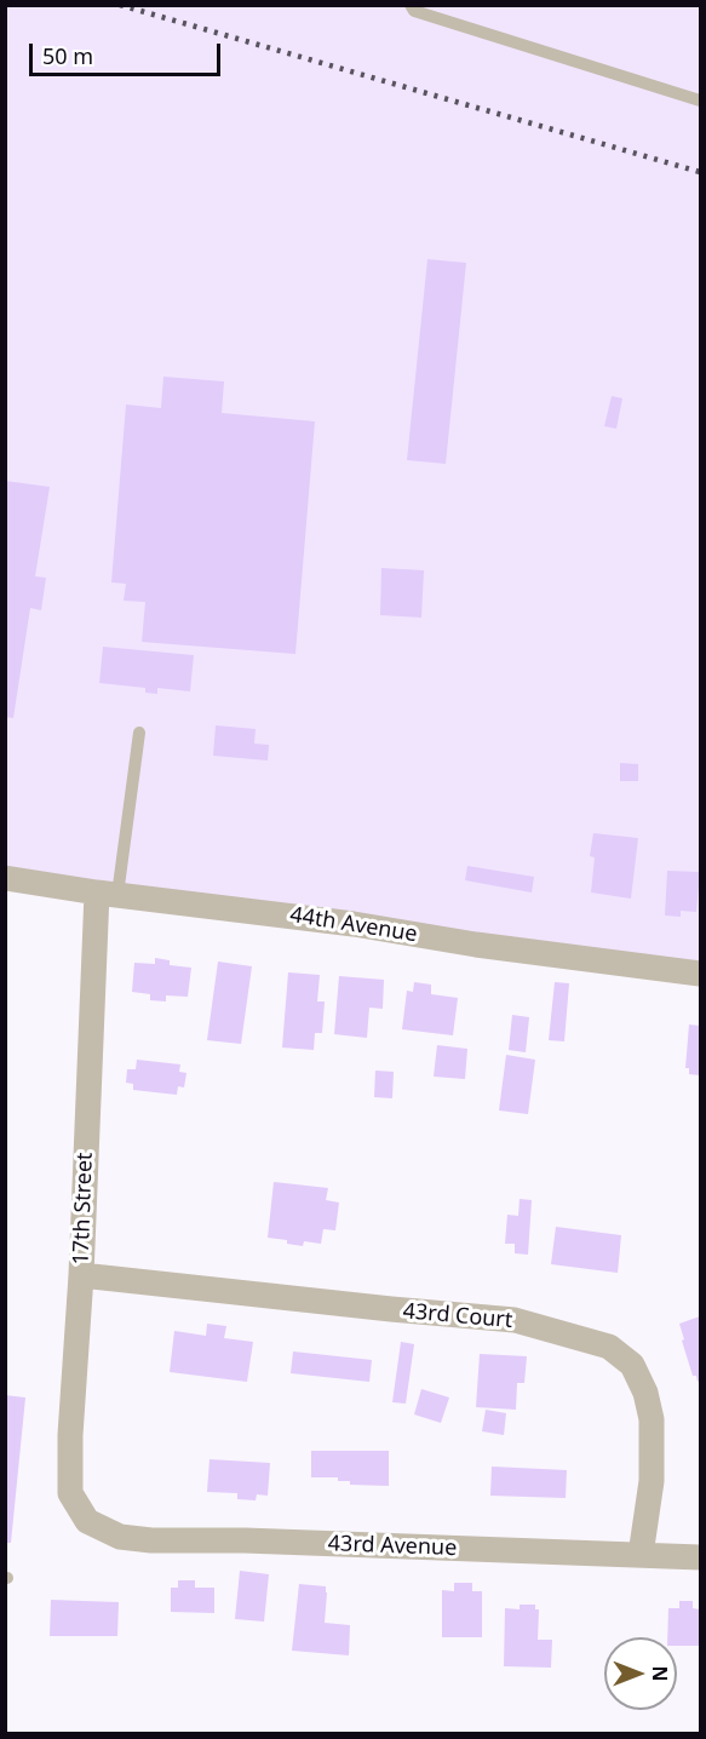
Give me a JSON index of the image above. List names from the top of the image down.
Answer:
{
  "streets": {
    "street": [
      "44th Avenue",
      "17th Street",
      "43rd Court",
      "43rd Avenue"
    ]
  },
  "crossings": [
    ["44th Avenue", "17th Street"],
    ["17th Street", "43rd Court"],
    ["17th Street", "43rd Avenue"],
    ["43rd Court", "43rd Avenue"]
  ],
  "scale_bar": "50 m",
  "north": "right"
}
